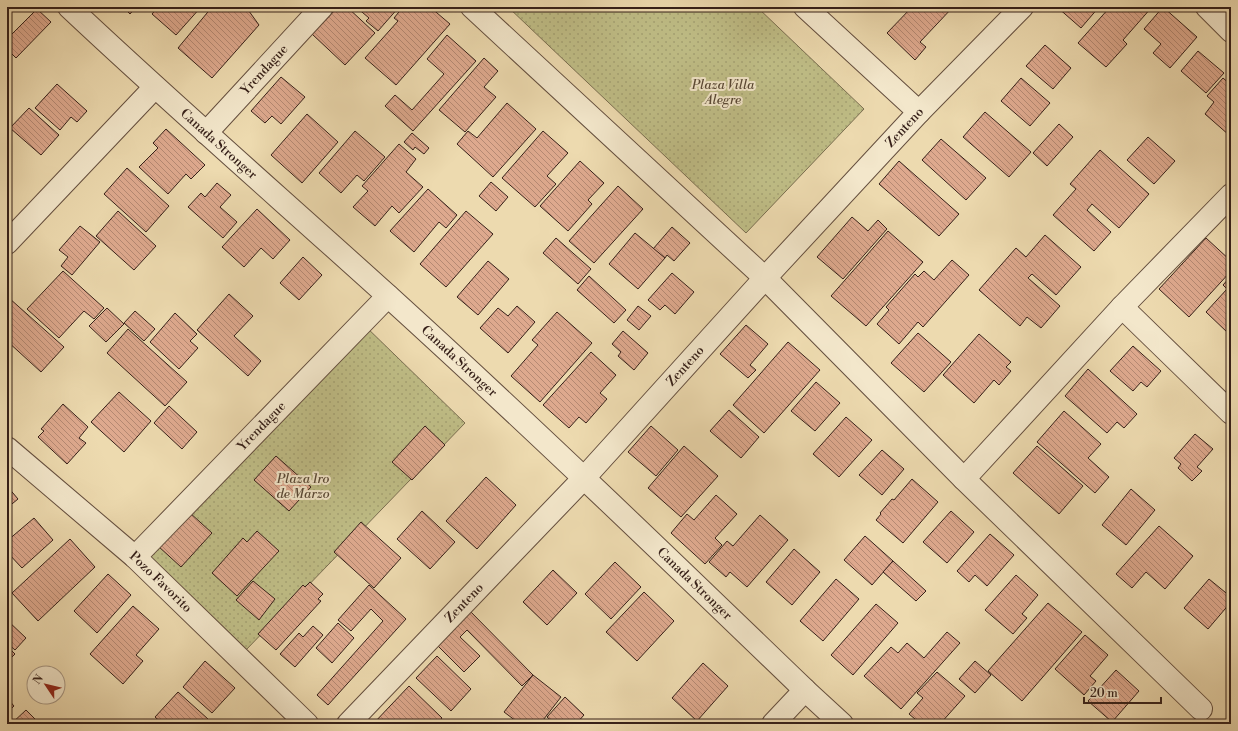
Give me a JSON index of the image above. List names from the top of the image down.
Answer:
{
  "streets": {
    "street": [
      "Yrendague",
      "Zenteno",
      "Canada Stronger",
      "Pozo Favorito"
    ]
  },
  "crossings": [
    ["Yrendague", "Canada Stronger"],
    ["Yrendague", "Pozo Favorito"],
    ["Zenteno", "Canada Stronger"]
  ],
  "parks": ["Plaza Villa Alegre", "Plaza 1ro de Marzo"],
  "scale_bar": "20 m",
  "north": "top left"
}
